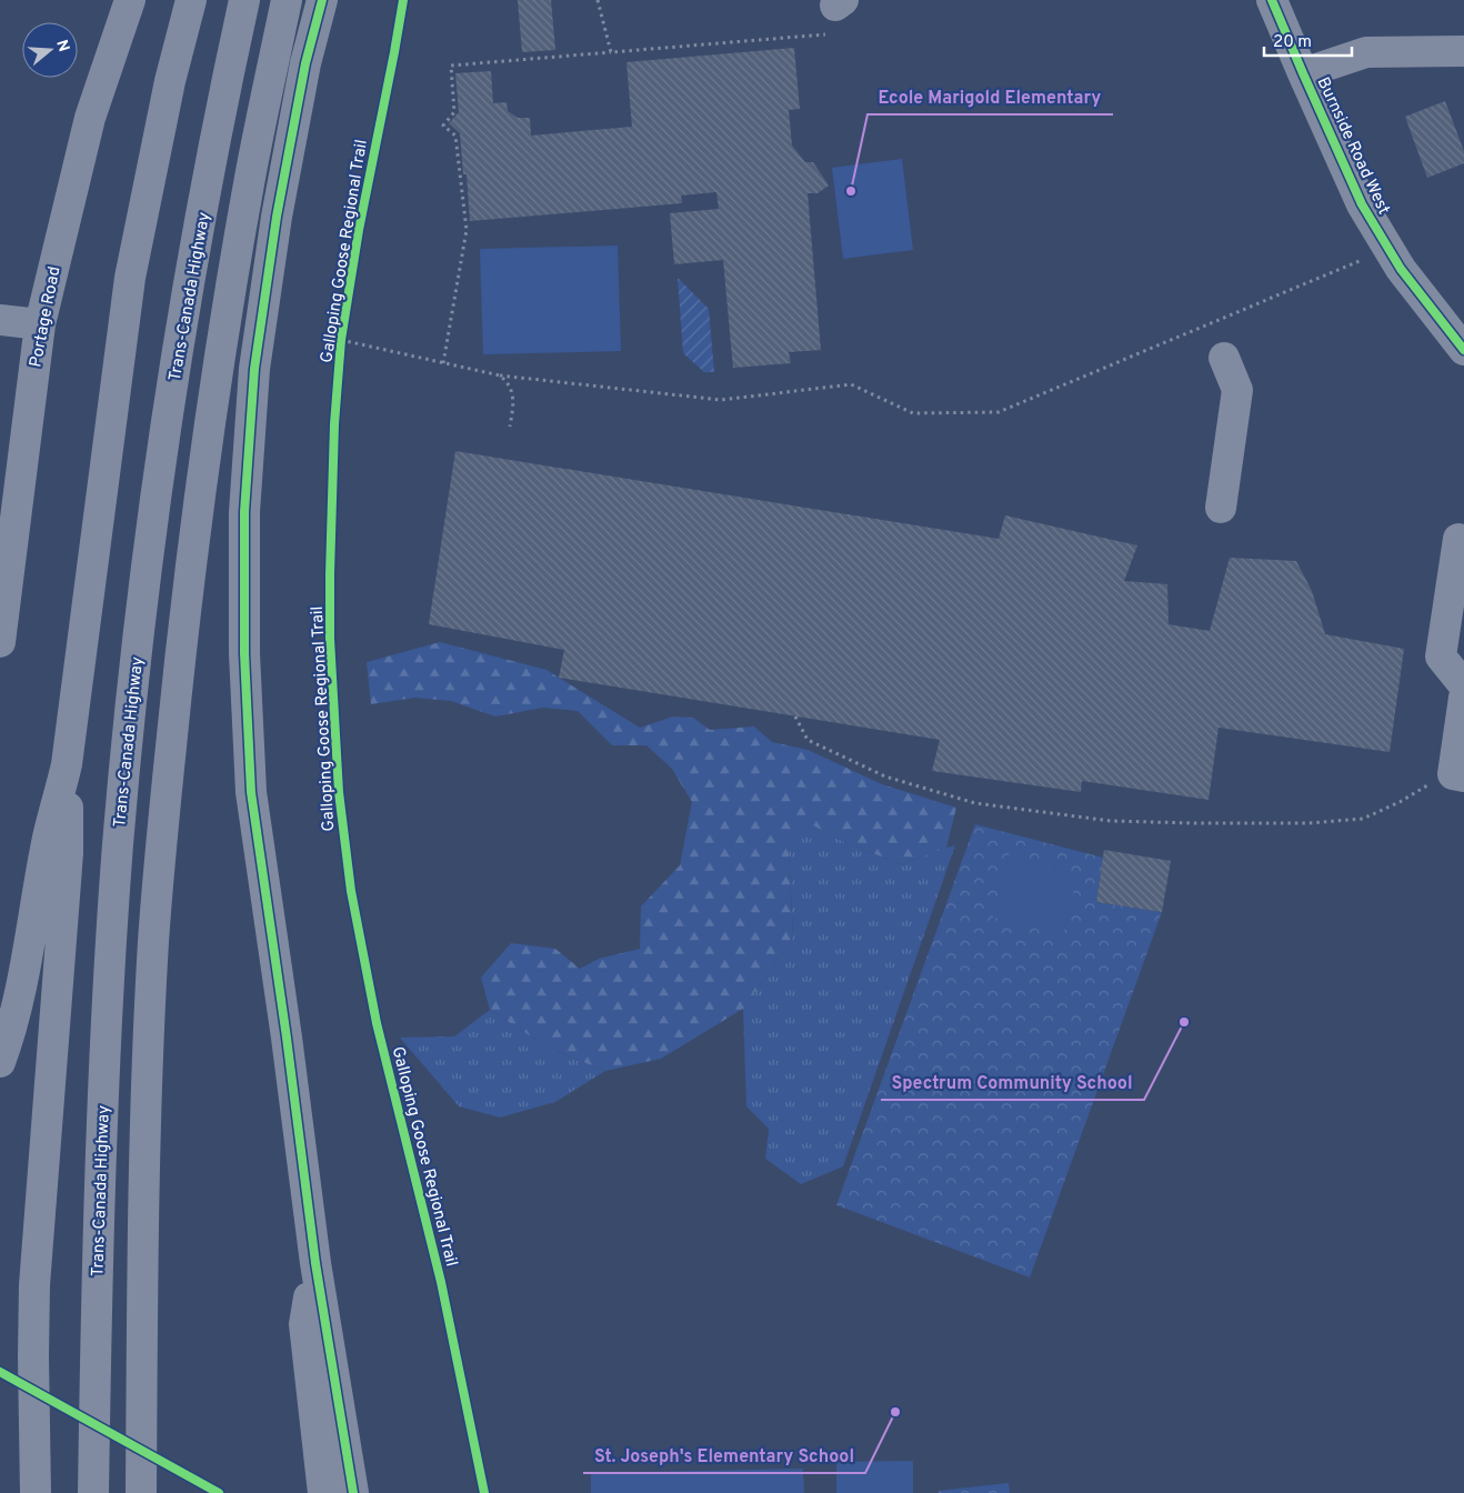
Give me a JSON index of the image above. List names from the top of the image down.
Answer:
{
  "streets": {
    "main road": ["Burnside Road West", "Trans-Canada Highway", "Portage Road"],
    "cycle path": ["Galloping Goose Regional Trail"]
  },
  "places": ["Ecole Marigold Elementary", "Spectrum Community School", "St. Joseph's Elementary School"],
  "scale_bar": "20 m",
  "north": "right"
}
